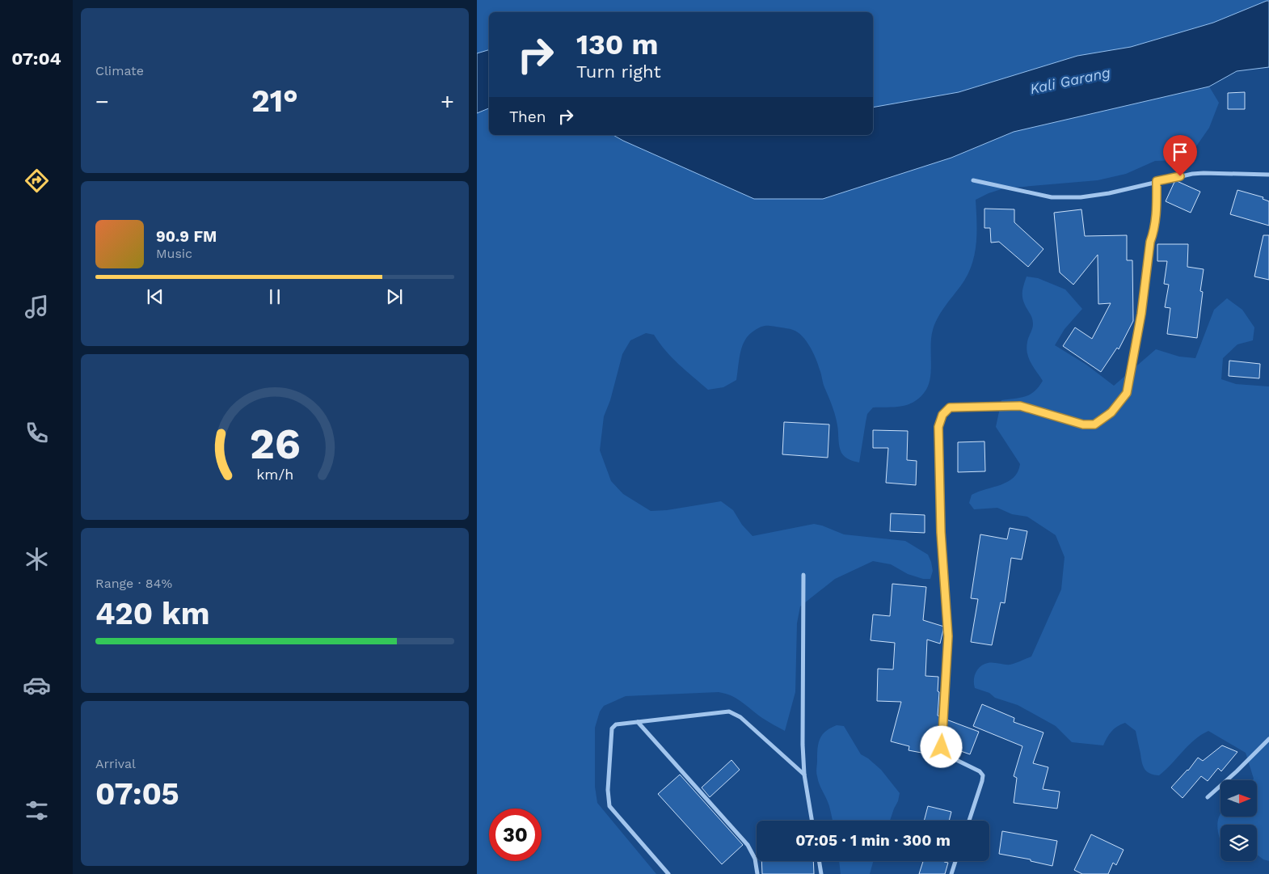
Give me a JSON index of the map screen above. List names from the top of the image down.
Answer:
{
  "water": ["Kali Garang"],
  "north": "right",
  "page": {
    "tabs": "07:04",
    "tile": [
      "Climate",
      ["Range · 84%", "420 km"],
      ["Arrival", "07:05"]
    ],
    "turn": ["130 m", "Turn right"],
    "heat": ["−", "21°", "+"],
    "then": "Then",
    "song": ["90.9 FM", "Music"],
    "limit": "30",
    "trip": "07:05 · 1 min · 300 m",
    "gauge": ["26", "km/h"]
  }
}
